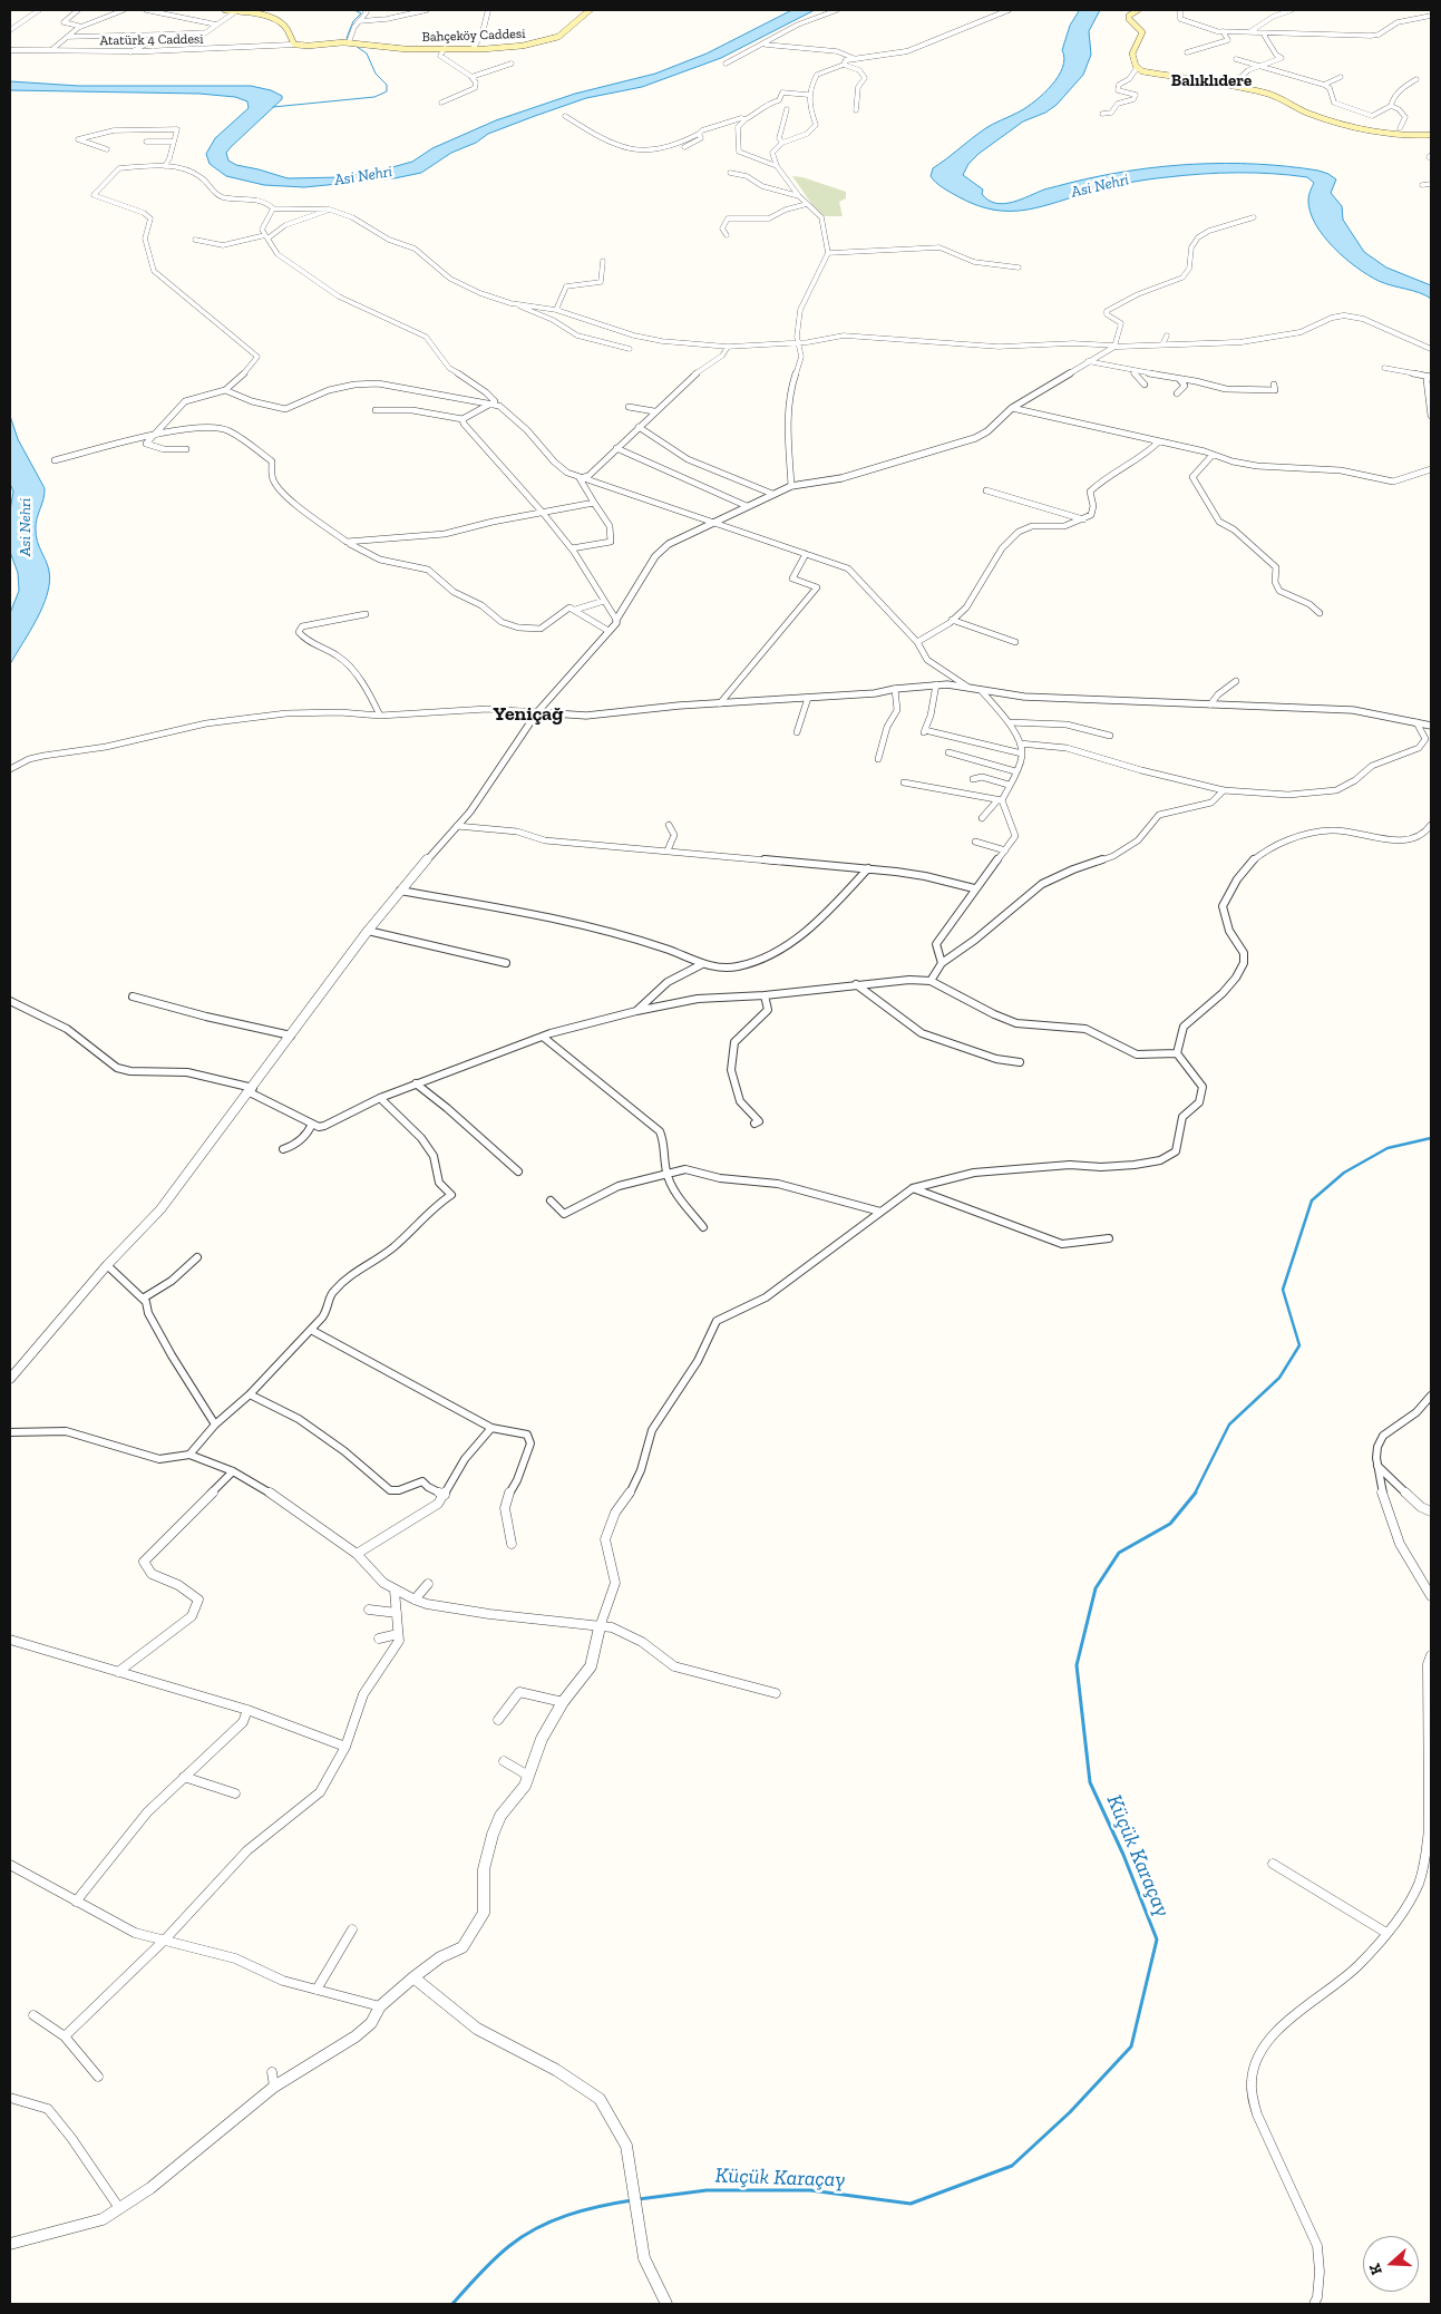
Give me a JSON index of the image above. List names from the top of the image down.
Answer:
{
  "streets": {
    "main road": ["Bahçeköy Caddesi"],
    "street": ["Atatürk 4 Caddesi"]
  },
  "crossings": [
    ["Bahçeköy Caddesi", "Atatürk 4 Caddesi"]
  ],
  "districts": ["Balıklıdere", "Yeniçağ"],
  "water": ["Asi Nehri", "Küçük Karaçay"],
  "north": "left"
}
